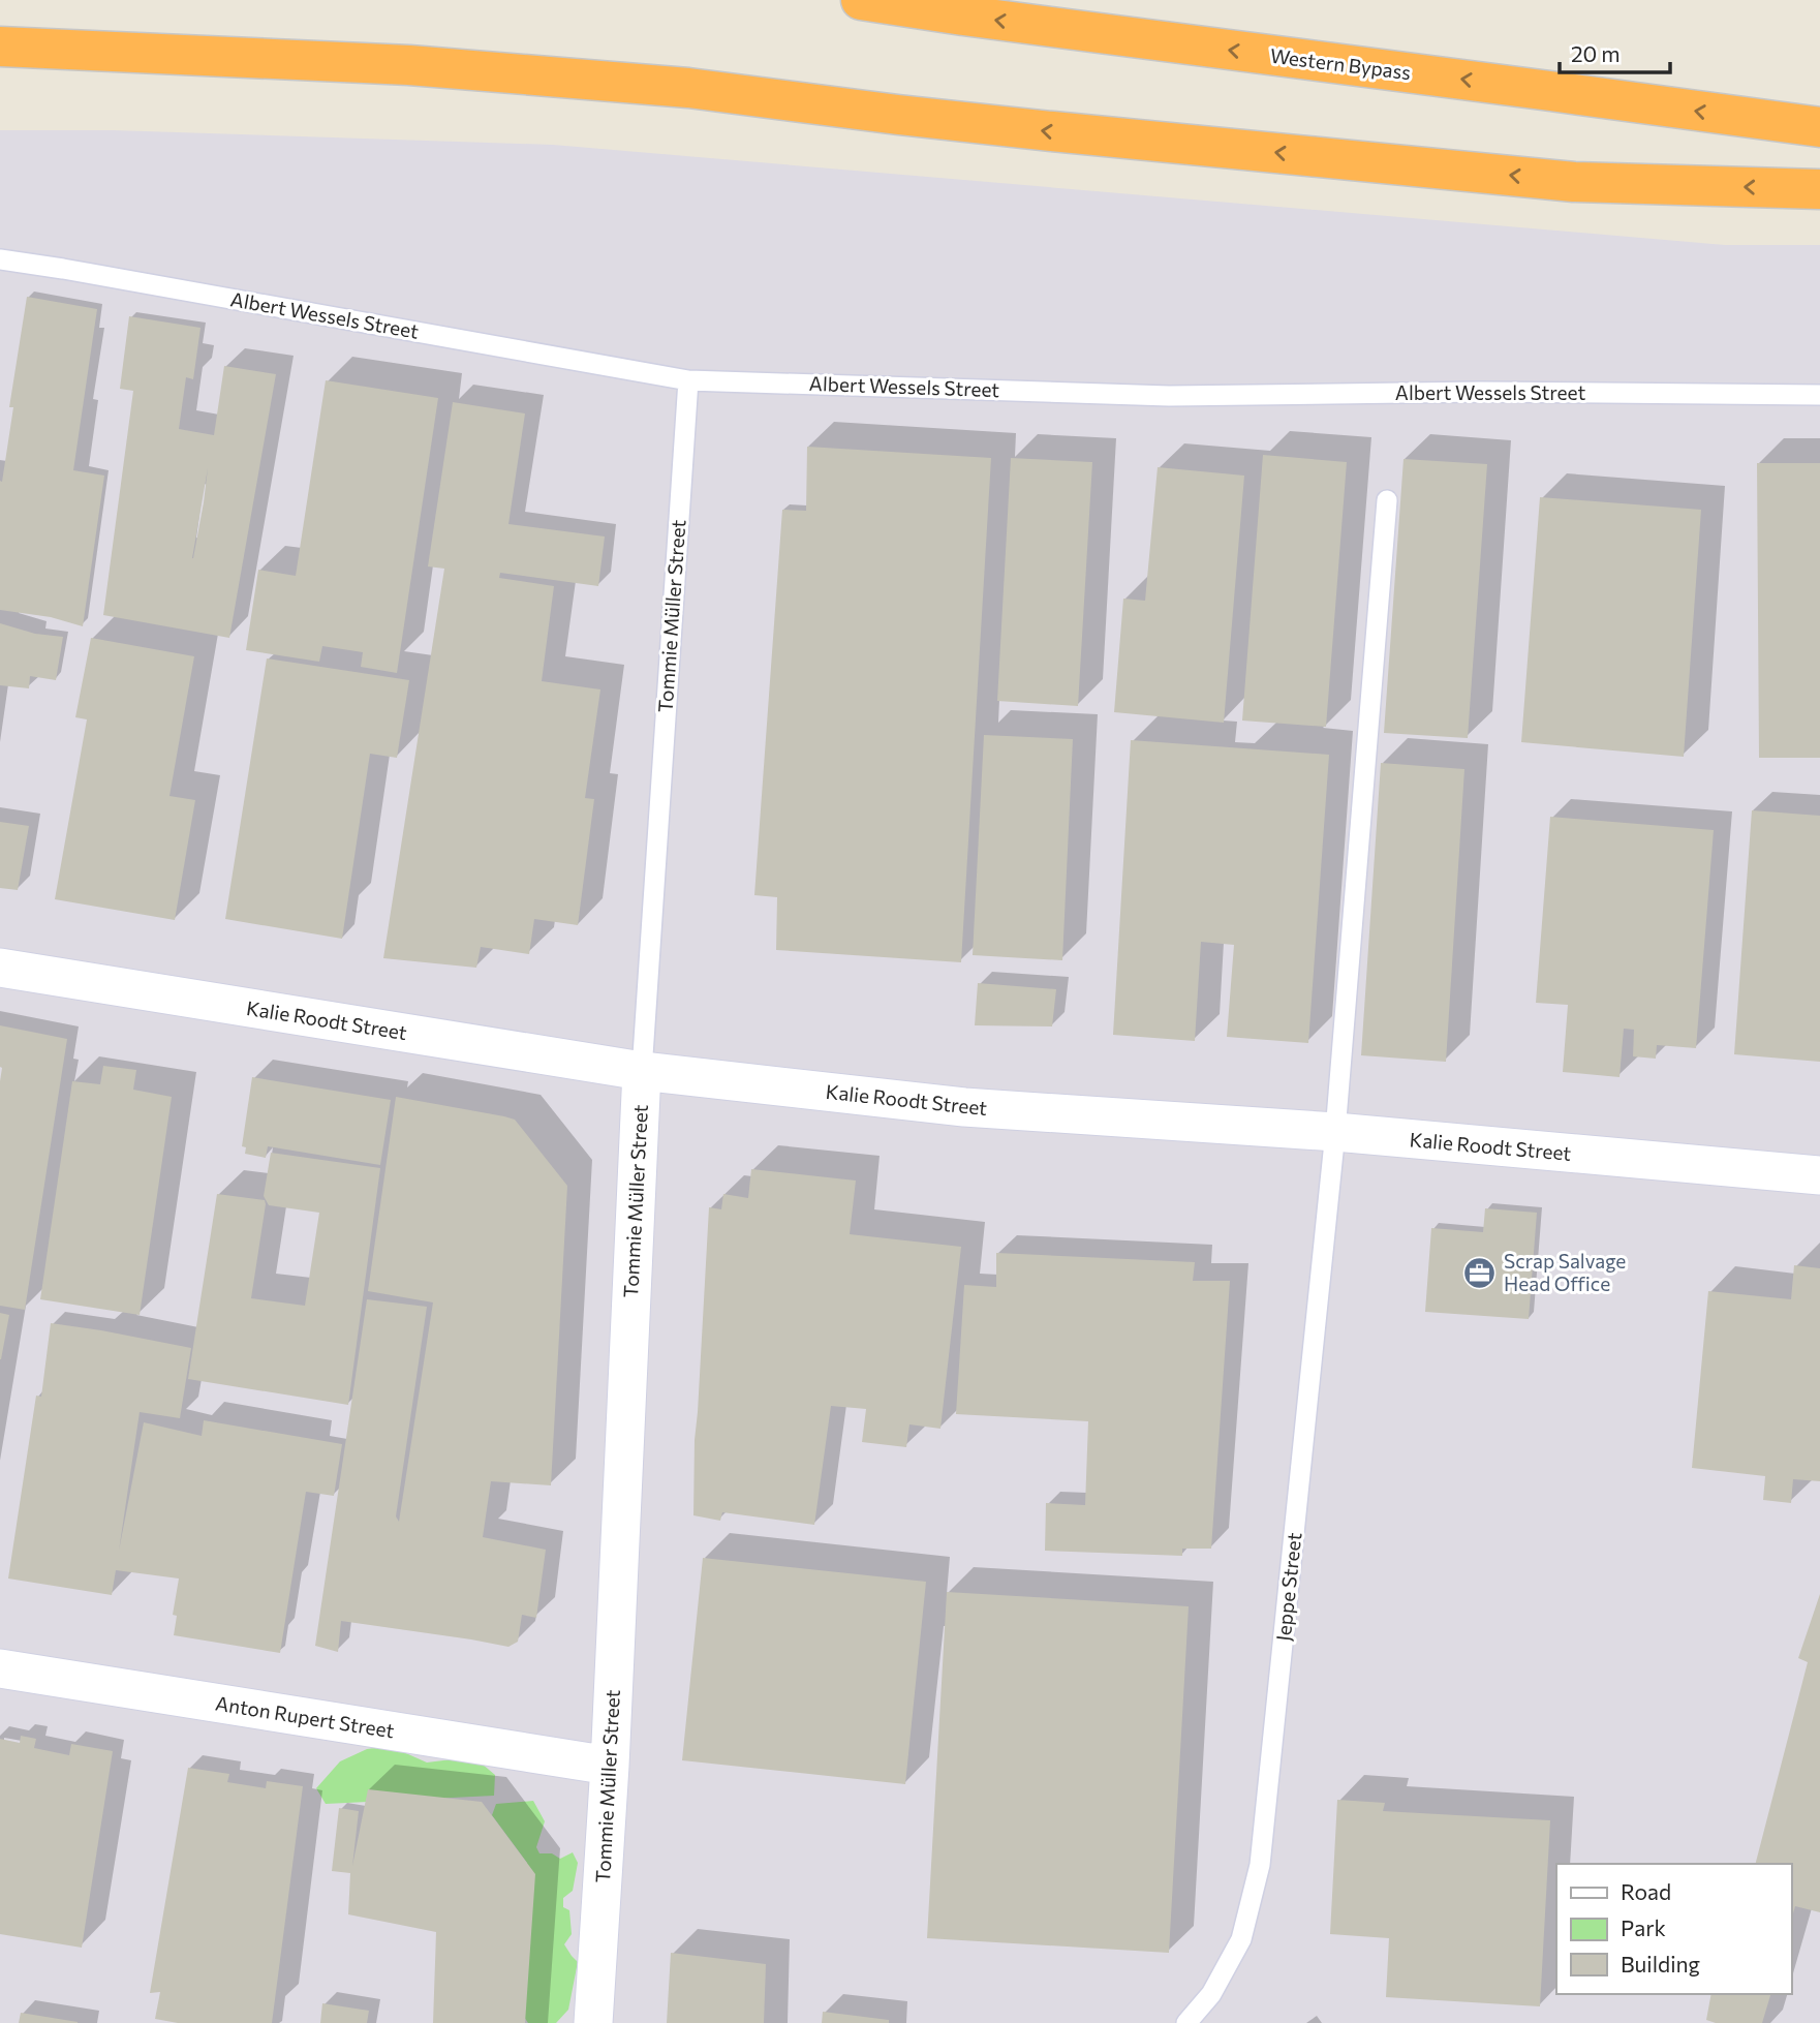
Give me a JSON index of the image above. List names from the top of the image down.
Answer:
{
  "streets": {
    "highway": ["Western Bypass"],
    "street": ["Tommie Müller Street", "Kalie Roodt Street", "Anton Rupert Street"],
    "lane": ["Albert Wessels Street", "Jeppe Street"]
  },
  "crossings": [
    ["Albert Wessels Street", "Tommie Müller Street"],
    ["Tommie Müller Street", "Kalie Roodt Street"],
    ["Tommie Müller Street", "Anton Rupert Street"],
    ["Kalie Roodt Street", "Jeppe Street"]
  ],
  "places": {
    "office": ["Scrap Salvage Head Office"]
  },
  "legend": ["Road", "Park", "Building"],
  "scale_bar": "20 m"
}
